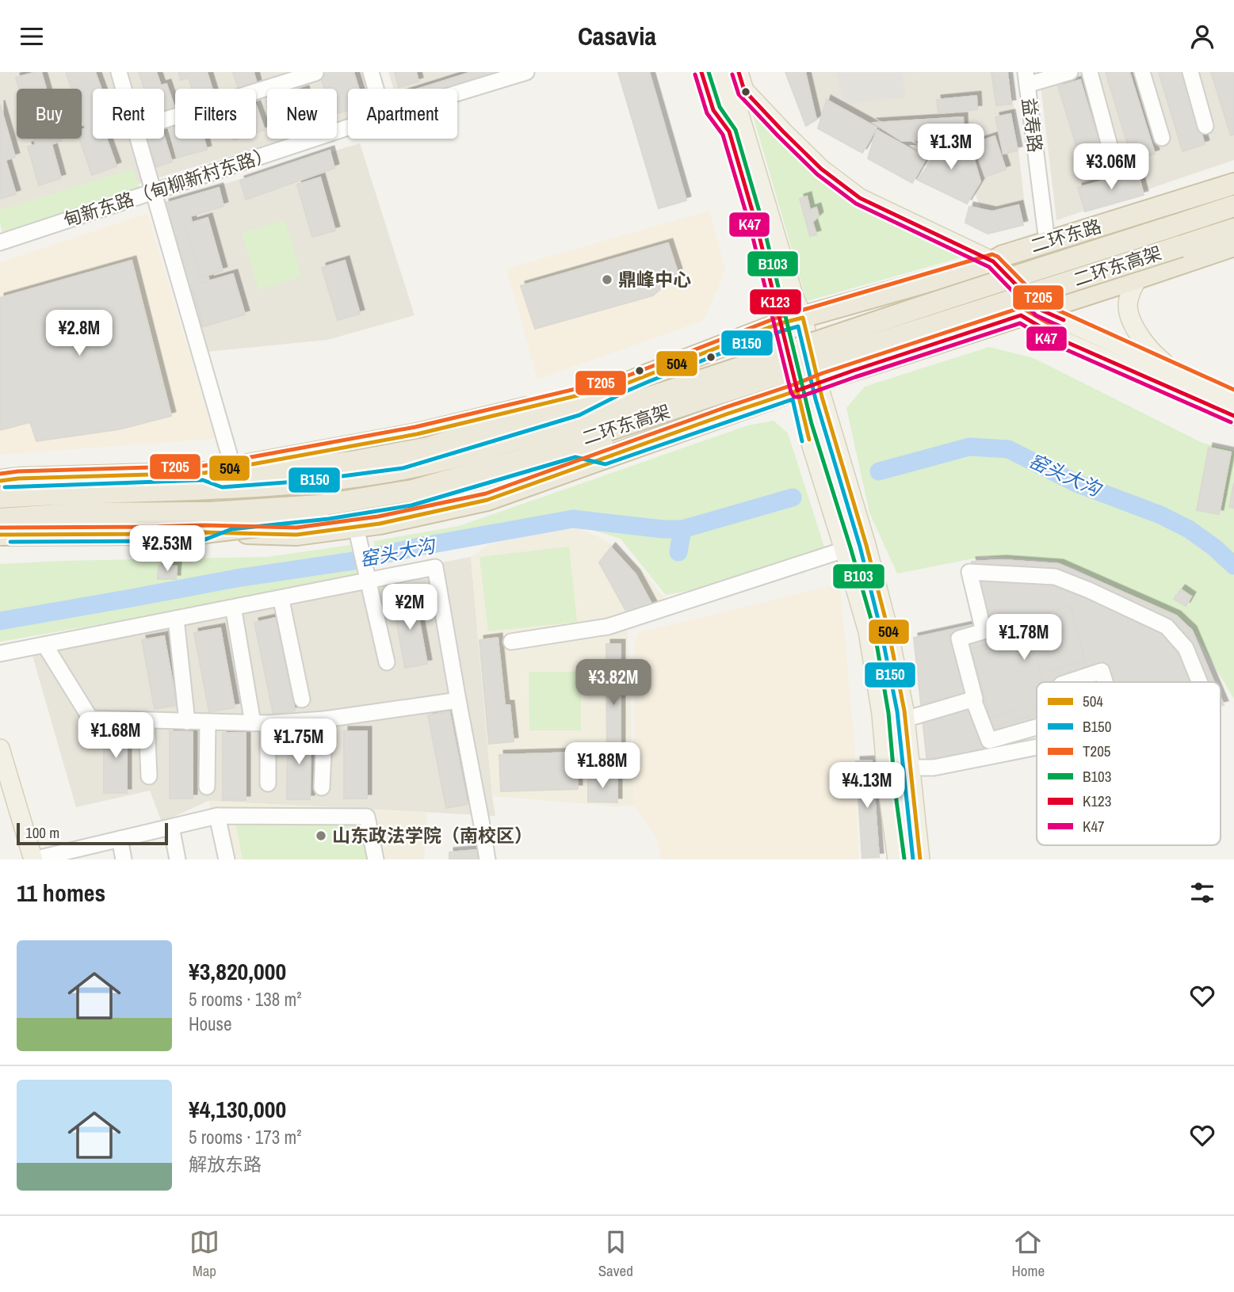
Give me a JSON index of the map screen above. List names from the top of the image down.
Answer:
{
  "streets": {
    "highway": ["二环东路", "二环东高架"],
    "street": ["益寿路", "甸新东路（甸柳新村东路）"]
  },
  "crossings": [
    ["益寿路", "二环东路"]
  ],
  "water": ["窑头大沟"],
  "places": ["鼎峰中心", "山东政法学院（南校区）"],
  "lines": [
    "transit line B103",
    "transit line K123",
    "transit line K47",
    "transit line T205",
    "transit line 504",
    "transit line B150"
  ],
  "legend": [
    "504",
    "B150",
    "T205",
    "B103",
    "K123",
    "K47"
  ],
  "scale_bar": "100 m",
  "page": {
    "header": "Casavia",
    "chip": [
      "Buy",
      "Rent",
      "Filters",
      "New",
      "Apartment"
    ],
    "price": [
      "¥1.3M",
      "¥3.06M",
      "¥2.8M",
      "¥2.53M",
      "¥2M",
      "¥1.78M",
      "¥3.82M",
      "¥1.68M",
      "¥1.75M",
      "¥1.88M",
      "¥4.13M"
    ],
    "scale": "100 m",
    "heading": "11 homes",
    "list": [
      {
        "name": "¥3,820,000",
        "note": "5 rooms · 138 m² · House"
      },
      {
        "name": "¥4,130,000",
        "note": "5 rooms · 173 m² · 解放东路"
      }
    ],
    "tabs": ["Map", "Saved", "Home"]
  }
}
